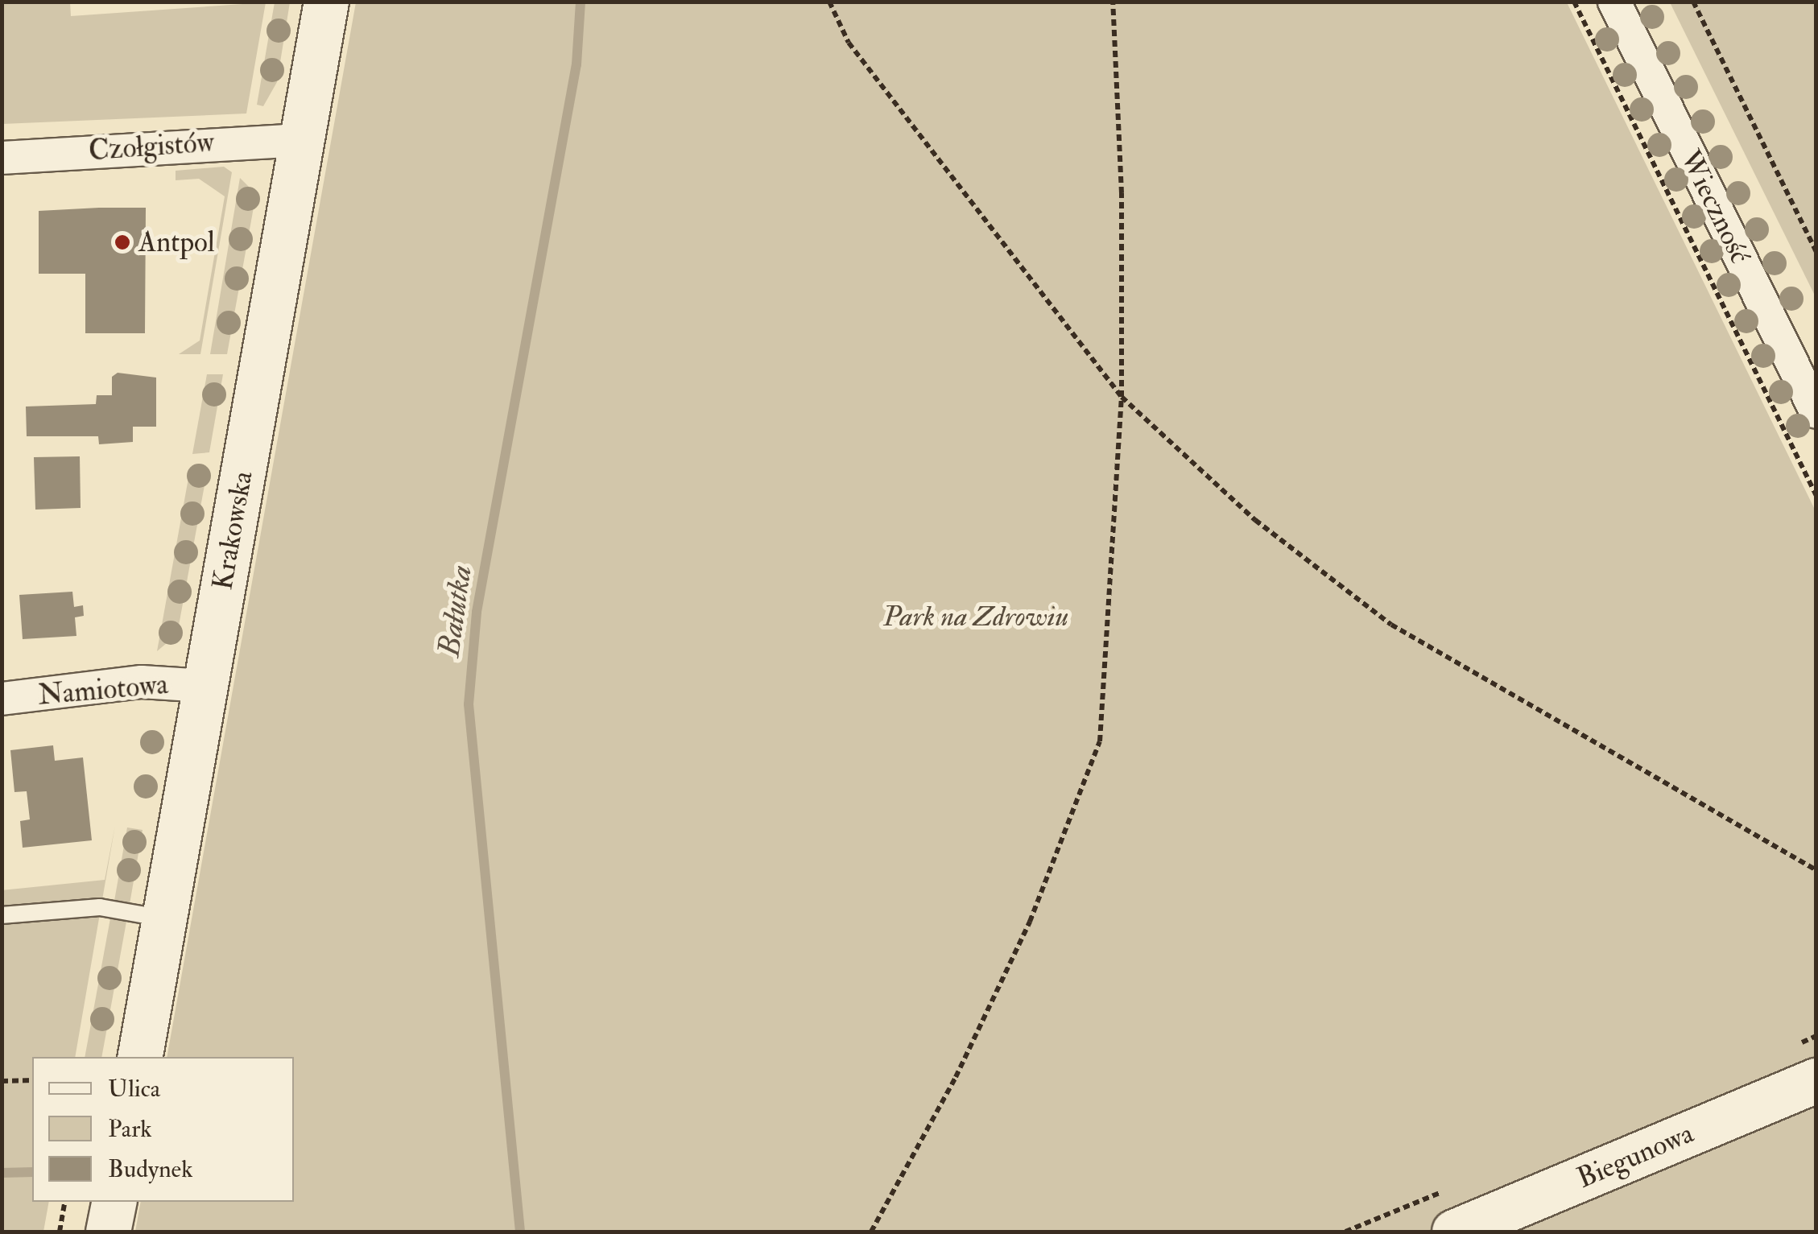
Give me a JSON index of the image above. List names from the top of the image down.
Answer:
{
  "streets": {
    "main road": ["Krakowska", "Biegunowa"],
    "street": ["Czołgistów", "Wieczność", "Namiotowa"]
  },
  "crossings": [
    ["Czołgistów", "Krakowska"],
    ["Krakowska", "Namiotowa"]
  ],
  "water": ["Bałutka"],
  "parks": ["Park na Zdrowiu"],
  "places": ["Antpol"],
  "legend": ["Ulica", "Park", "Budynek"]
}
